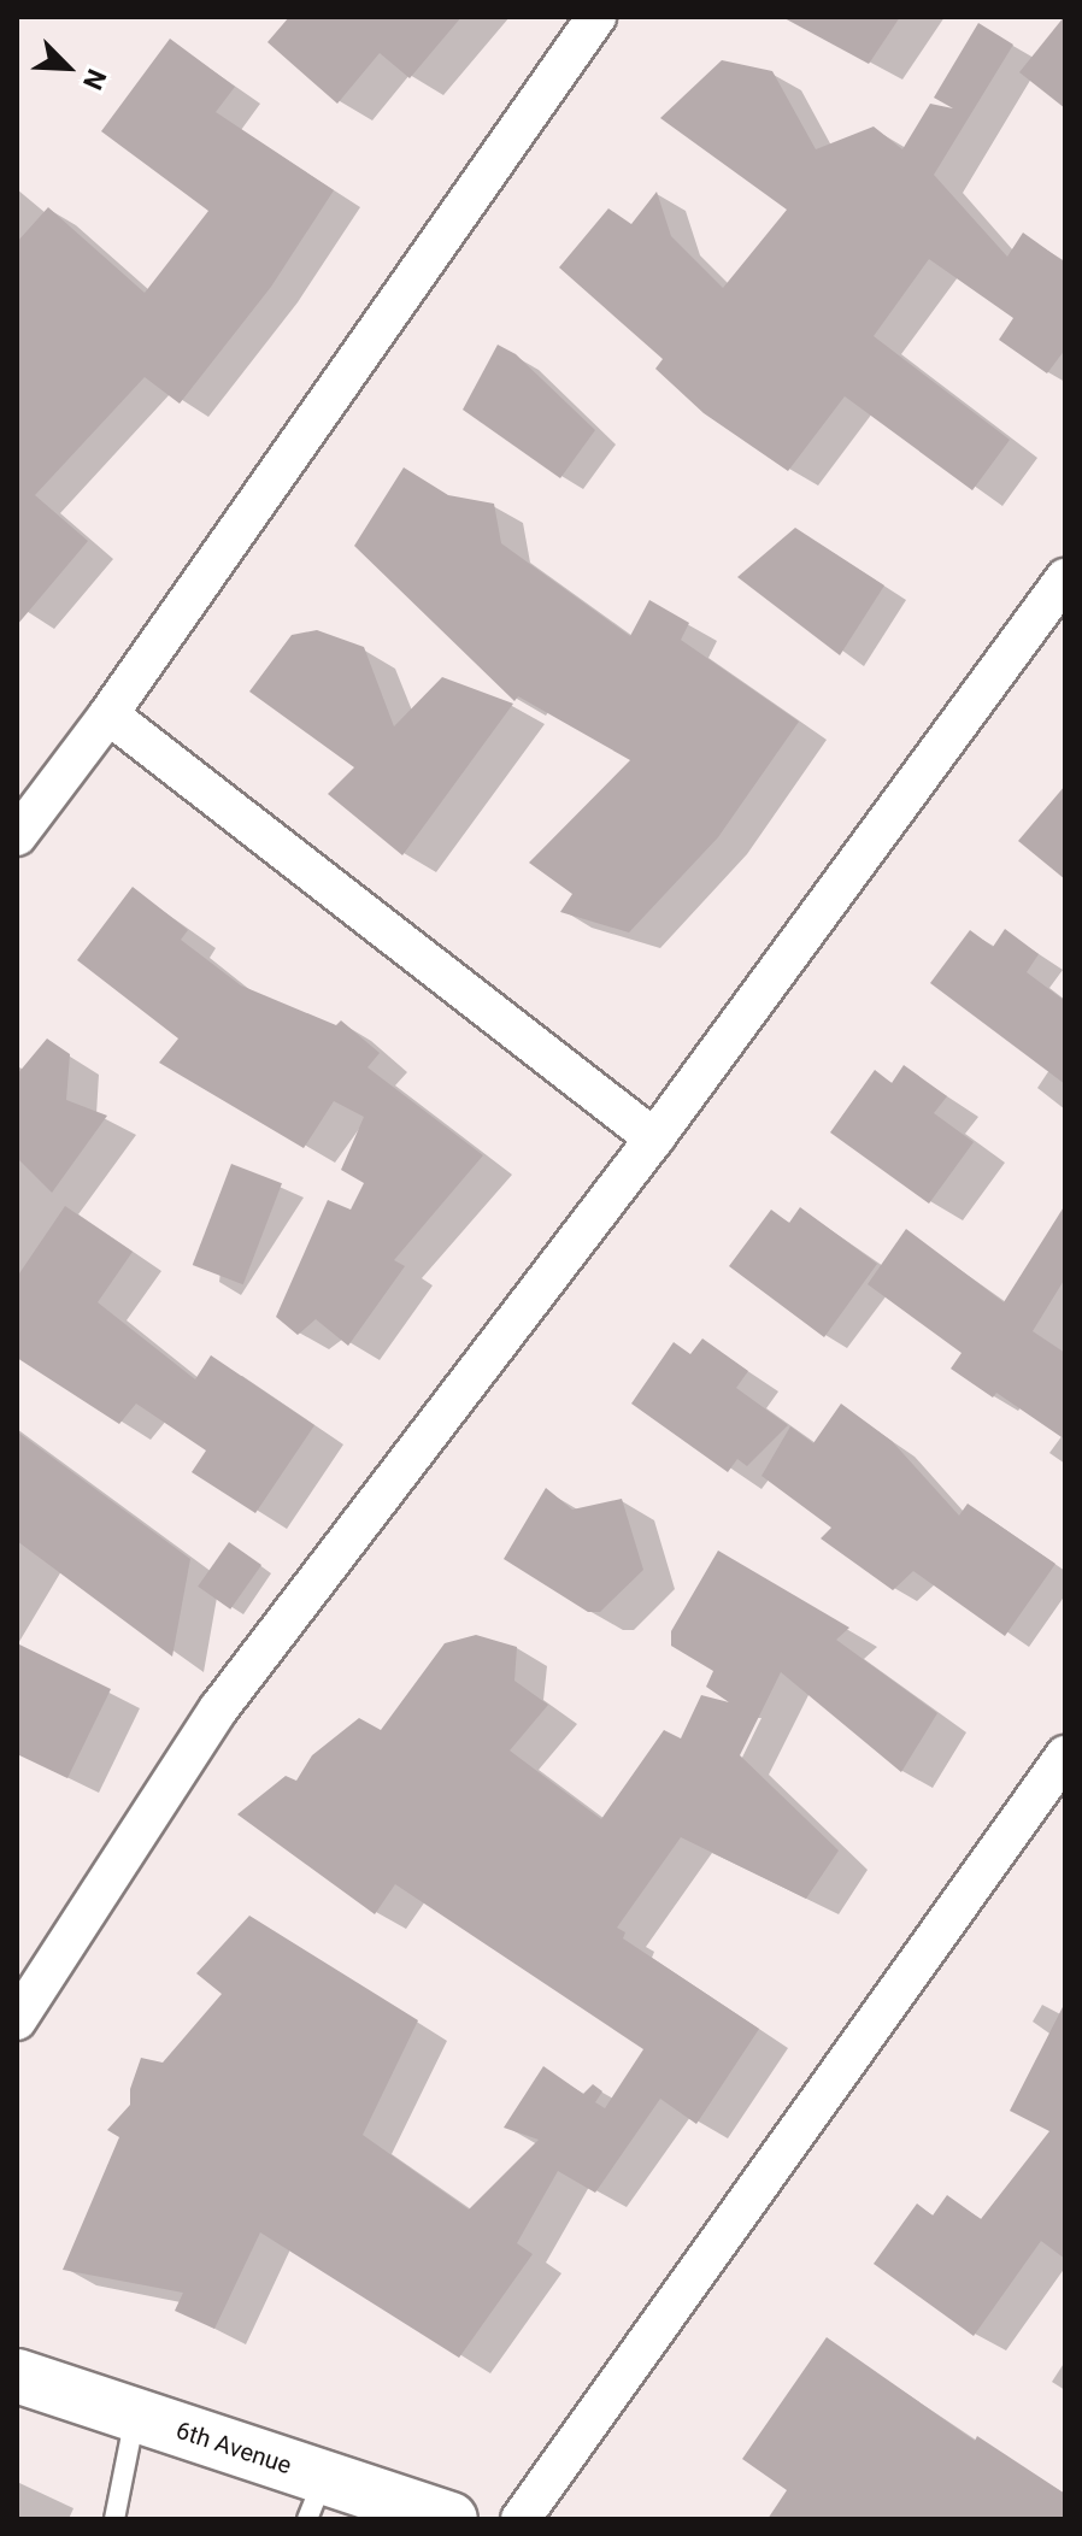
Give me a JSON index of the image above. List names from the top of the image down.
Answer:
{
  "streets": {
    "street": ["6th Avenue"]
  },
  "north": "bottom right"
}
